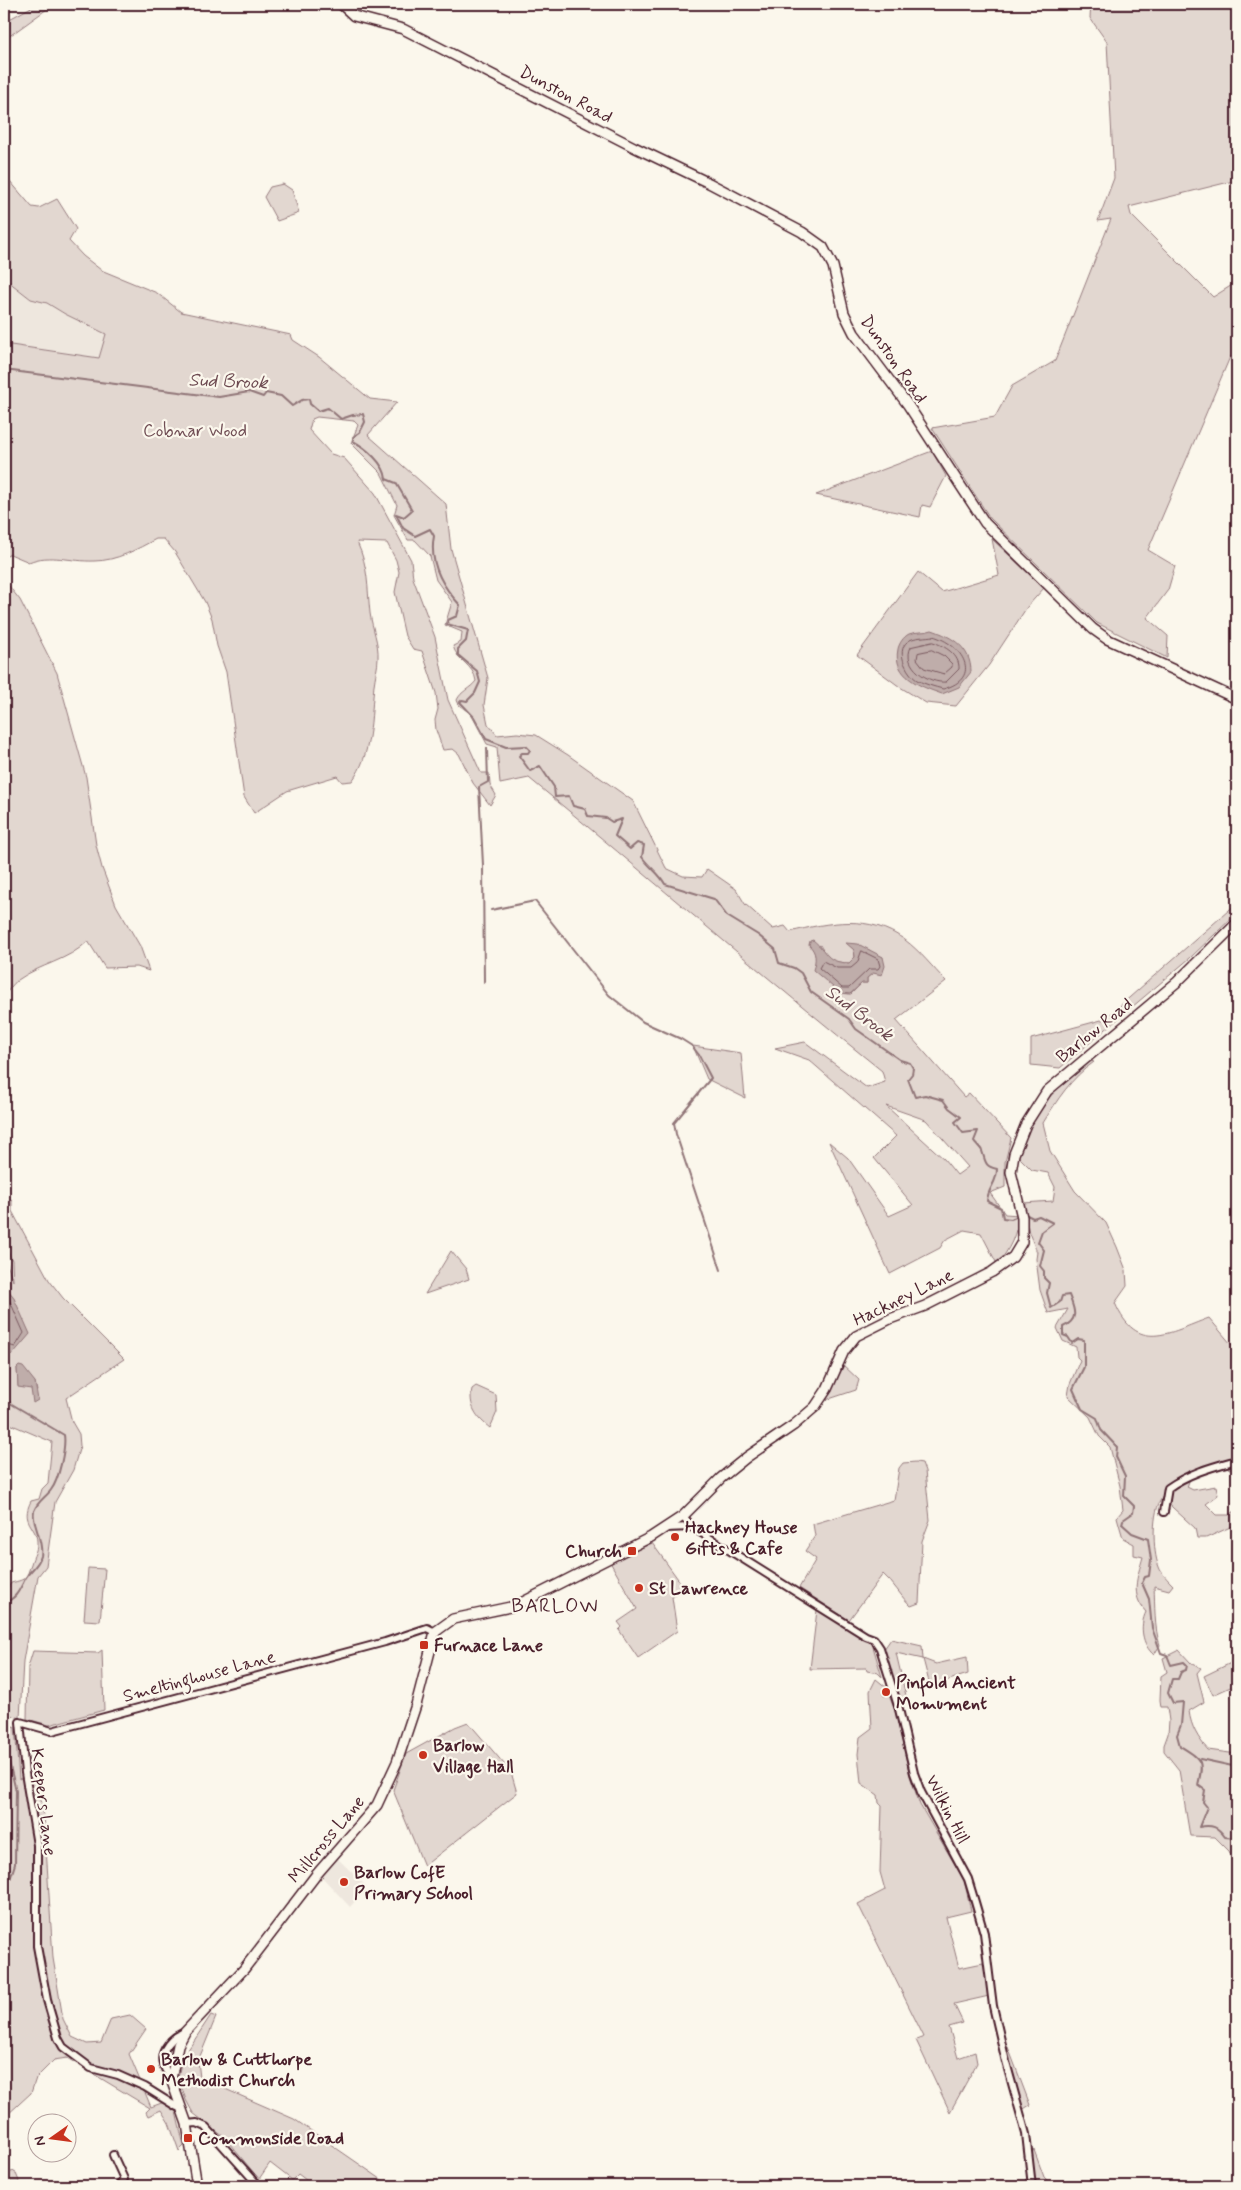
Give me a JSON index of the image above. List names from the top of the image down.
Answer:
{
  "streets": {
    "main road": [
      "Dunston Road",
      "Barlow Road",
      "Hackney Lane",
      "Millcross Lane"
    ],
    "street": ["Smeltinghouse Lane", "Keepers Lane", "Wilkin Hill"]
  },
  "crossings": [
    ["Barlow Road", "Hackney Lane"],
    ["Hackney Lane", "Smeltinghouse Lane"],
    ["Hackney Lane", "Wilkin Hill"],
    ["Hackney Lane", "Millcross Lane"],
    ["Smeltinghouse Lane", "Keepers Lane"],
    ["Smeltinghouse Lane", "Millcross Lane"],
    ["Keepers Lane", "Millcross Lane"]
  ],
  "districts": ["BARLOW"],
  "water": ["Sud Brook"],
  "parks": ["Cobnar Wood"],
  "places": {
    "other": [
      "Hackney House Gifts & Cafe",
      "St Lawrence",
      "Pinfold Ancient Momument",
      "Barlow Village Hall",
      "Barlow CofE Primary School",
      "Barlow & Cutthorpe Methodist Church"
    ],
    "transit": ["Church", "Furnace Lane", "Commonside Road"]
  },
  "north": "left"
}
